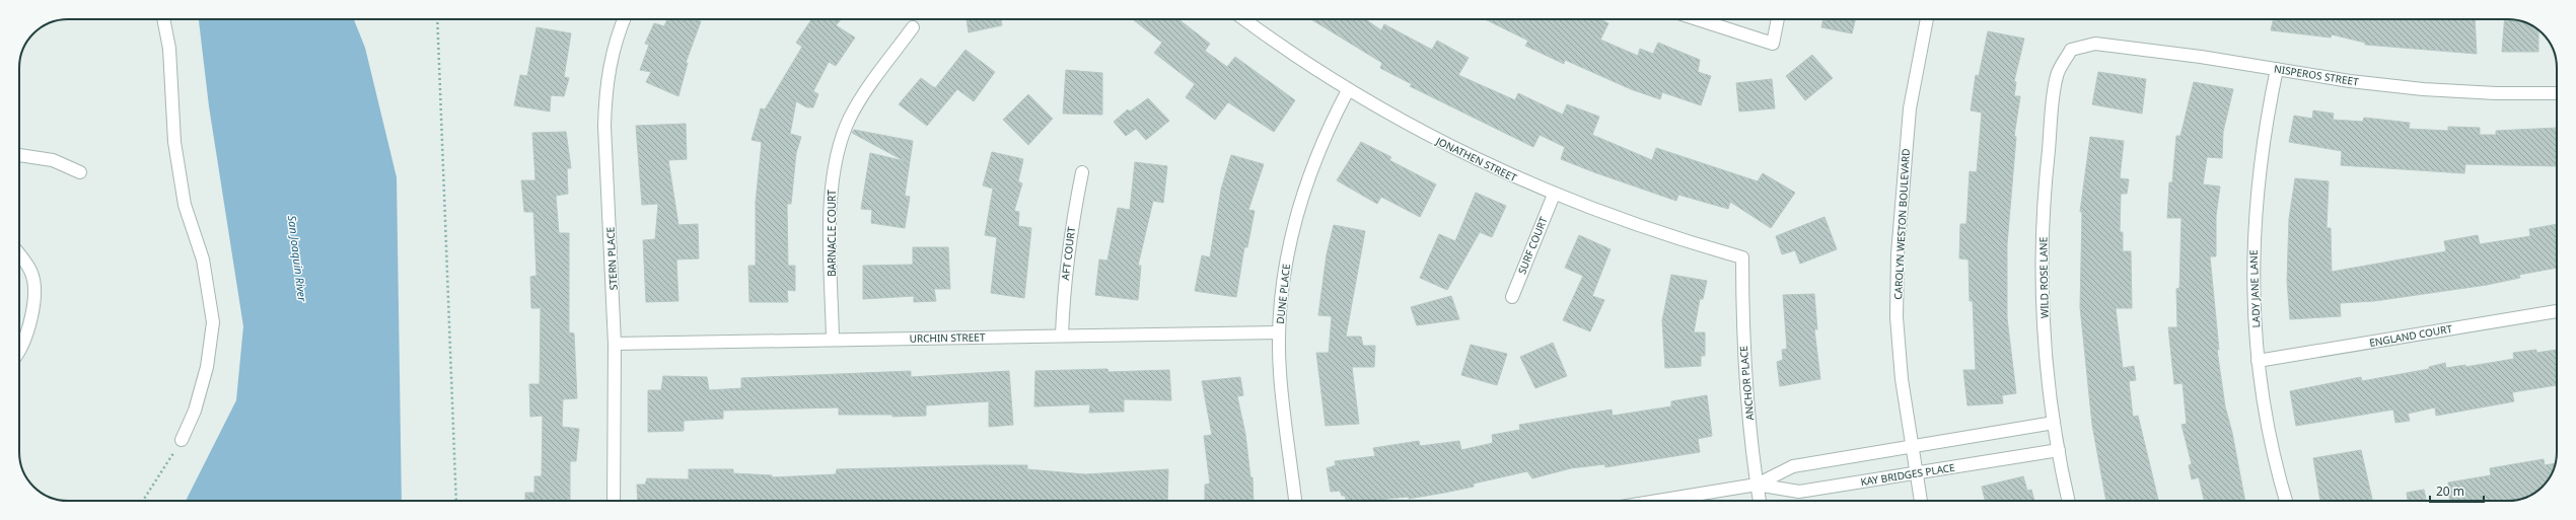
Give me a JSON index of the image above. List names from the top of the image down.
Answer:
{
  "streets": {
    "street": [
      "NISPEROS STREET",
      "JONATHEN STREET",
      "CAROLYN WESTON BOULEVARD",
      "BARNACLE COURT",
      "SURF COURT",
      "AFT COURT",
      "STERN PLACE",
      "WILD ROSE LANE",
      "LADY JANE LANE",
      "DUNE PLACE",
      "ENGLAND COURT",
      "URCHIN STREET",
      "ANCHOR PLACE",
      "KAY BRIDGES PLACE"
    ]
  },
  "crossings": [
    ["NISPEROS STREET", "WILD ROSE LANE"],
    ["NISPEROS STREET", "LADY JANE LANE"],
    ["JONATHEN STREET", "SURF COURT"],
    ["JONATHEN STREET", "DUNE PLACE"],
    ["JONATHEN STREET", "ANCHOR PLACE"],
    ["CAROLYN WESTON BOULEVARD", "KAY BRIDGES PLACE"],
    ["BARNACLE COURT", "URCHIN STREET"],
    ["AFT COURT", "URCHIN STREET"],
    ["STERN PLACE", "URCHIN STREET"],
    ["WILD ROSE LANE", "KAY BRIDGES PLACE"],
    ["LADY JANE LANE", "ENGLAND COURT"],
    ["DUNE PLACE", "URCHIN STREET"],
    ["ANCHOR PLACE", "KAY BRIDGES PLACE"]
  ],
  "water": ["San Joaquin River"],
  "scale_bar": "20 m"
}
